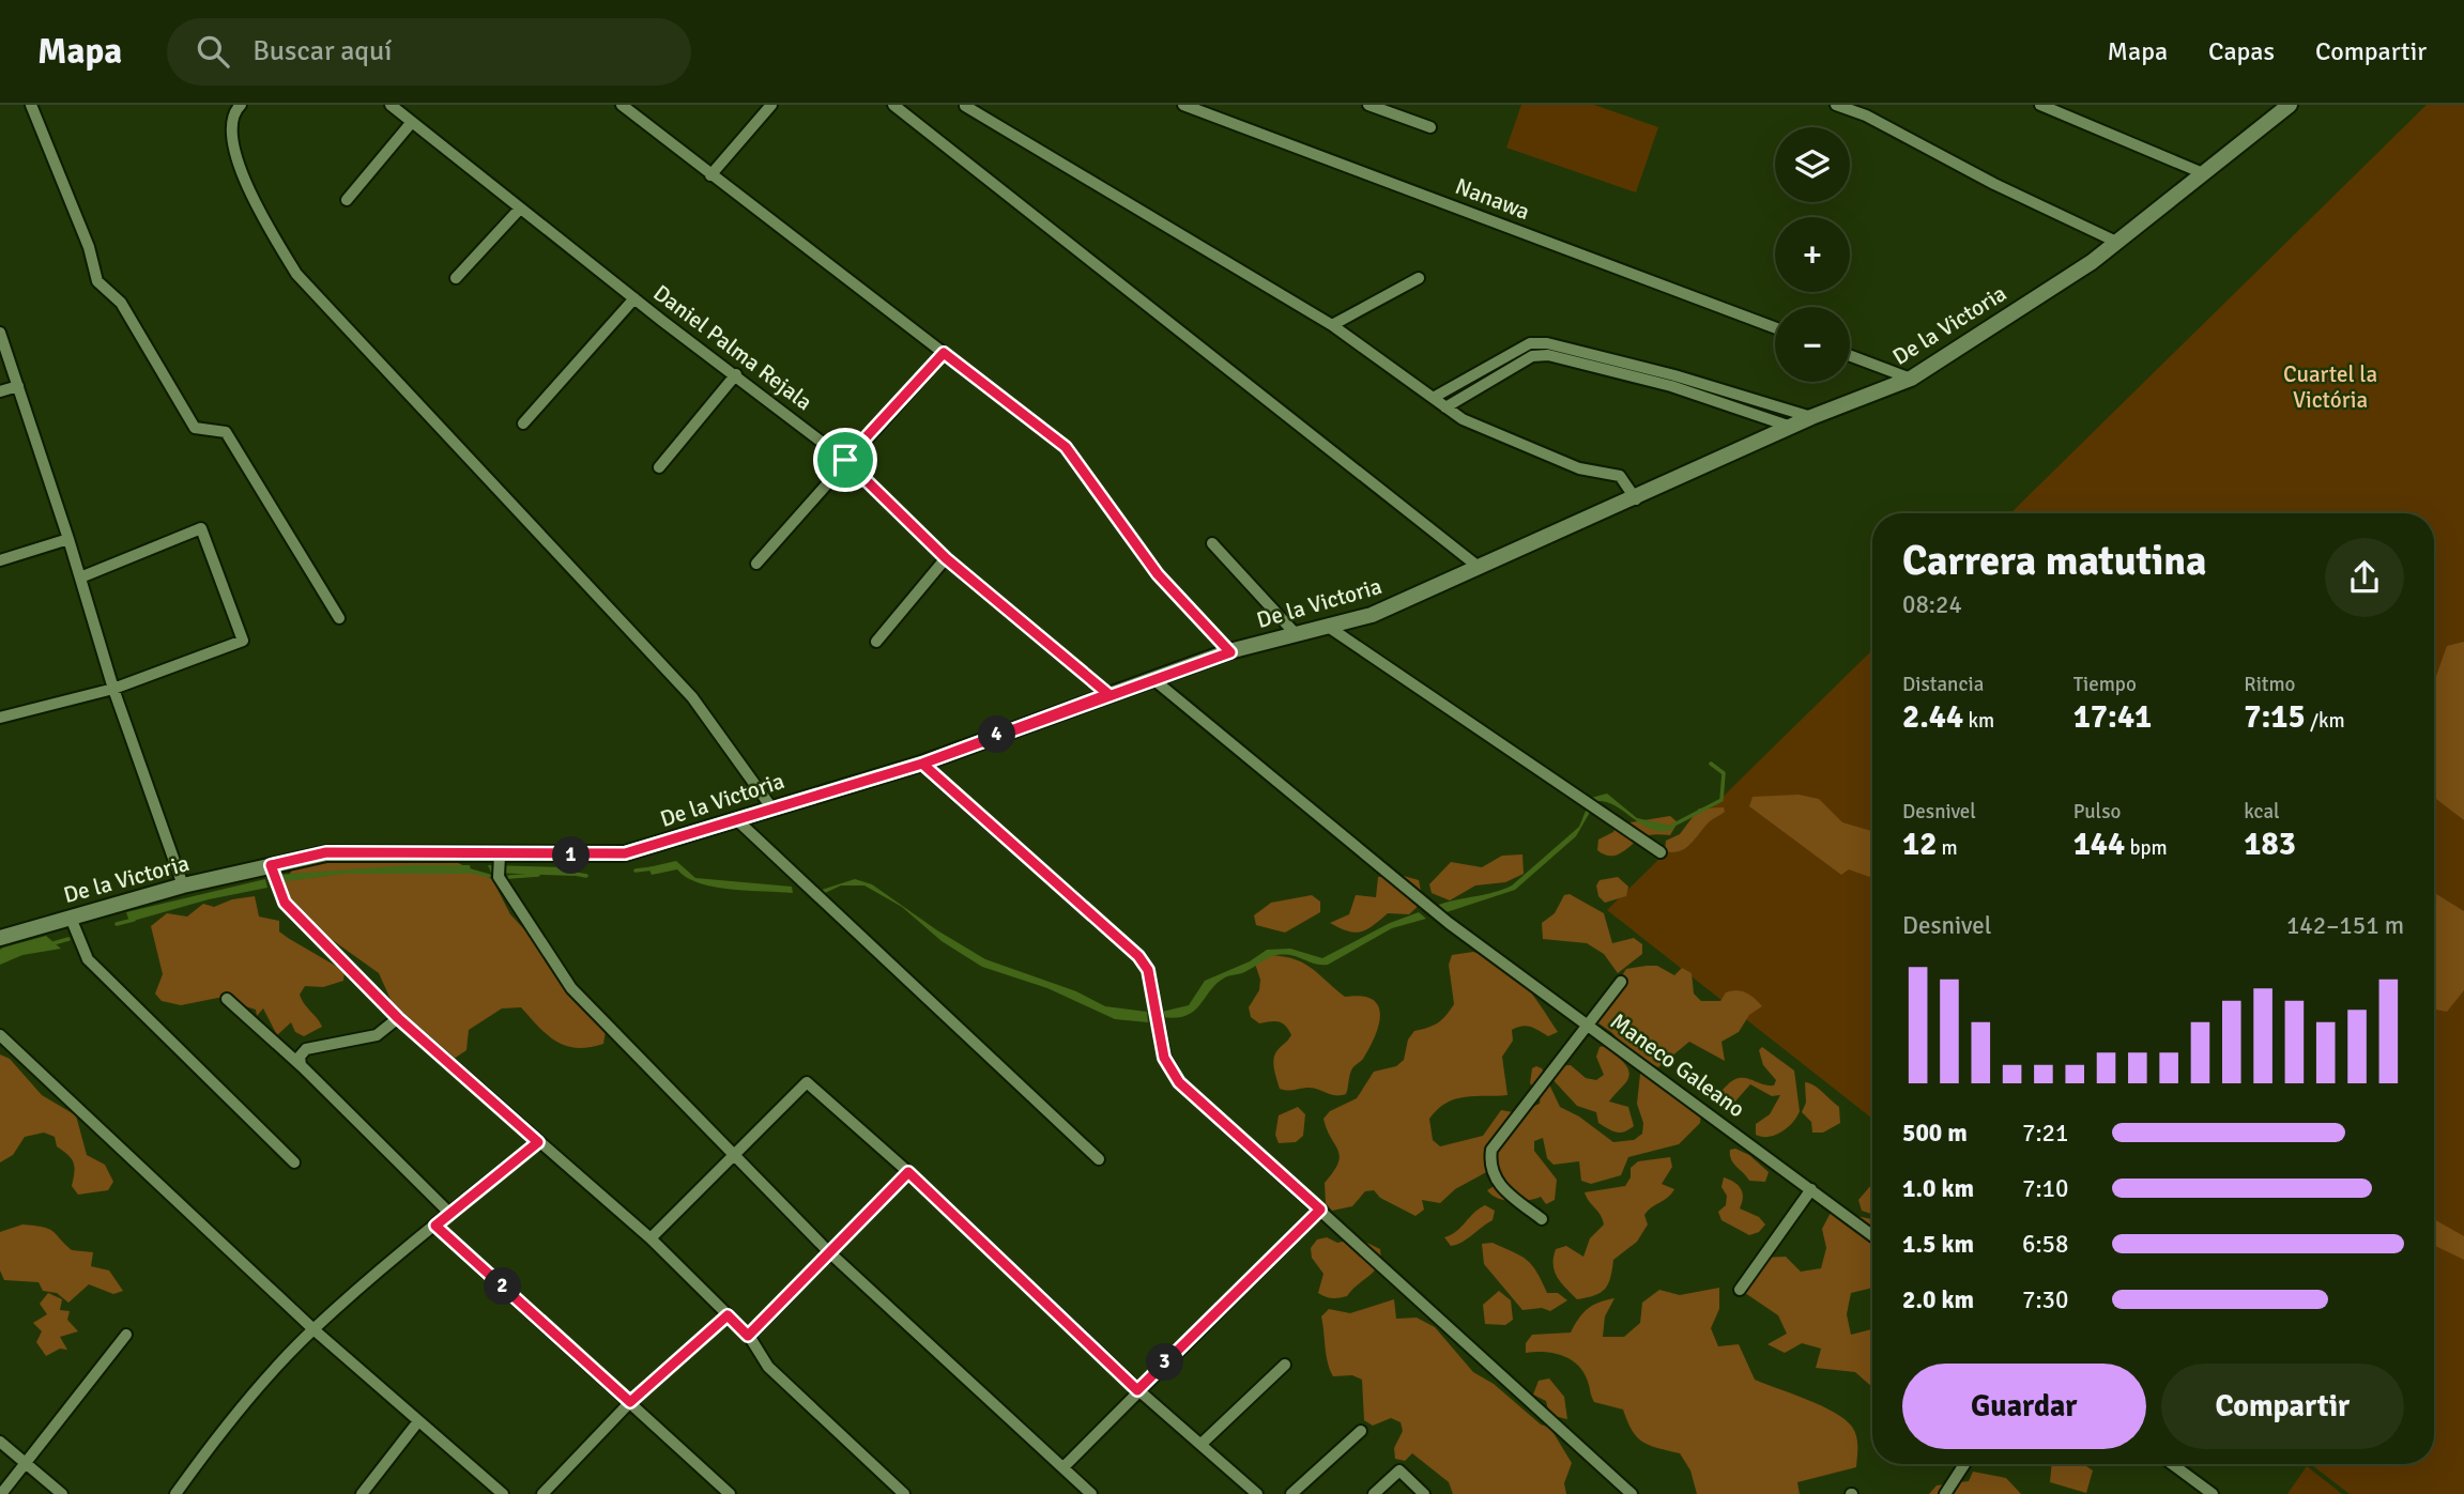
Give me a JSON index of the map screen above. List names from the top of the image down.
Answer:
{
  "streets": {
    "main road": ["De la Victoria"],
    "street": ["Nanawa", "Daniel Palma Rejala", "Maneco Galeano"]
  },
  "crossings": [
    ["De la Victoria", "Daniel Palma Rejala"],
    ["De la Victoria", "Maneco Galeano"]
  ],
  "parks": ["Cuartel la Victória"],
  "page": {
    "header": "Mapa",
    "search": "Buscar aquí",
    "nav": ["Mapa", "Capas", "Compartir"],
    "map_buttons": ["+", "−"],
    "heading": ["Carrera matutina", "08:24"],
    "stats": [
      ["Distancia", "2.44 km"],
      ["Tiempo", "17:41"],
      ["Ritmo", "7:15 /km"],
      ["Desnivel", "12 m"],
      ["Pulso", "144 bpm"],
      ["kcal", "183"]
    ],
    "pins": [
      "4",
      "1",
      "2",
      "3"
    ],
    "chart": ["Desnivel", "142–151 m"],
    "list": [
      {
        "name": "500 m",
        "note": "7:21"
      },
      {
        "name": "1.0 km",
        "note": "7:10"
      },
      {
        "name": "1.5 km",
        "note": "6:58"
      },
      {
        "name": "2.0 km",
        "note": "7:30"
      }
    ],
    "buttons": ["Guardar", "Compartir"]
  }
}
